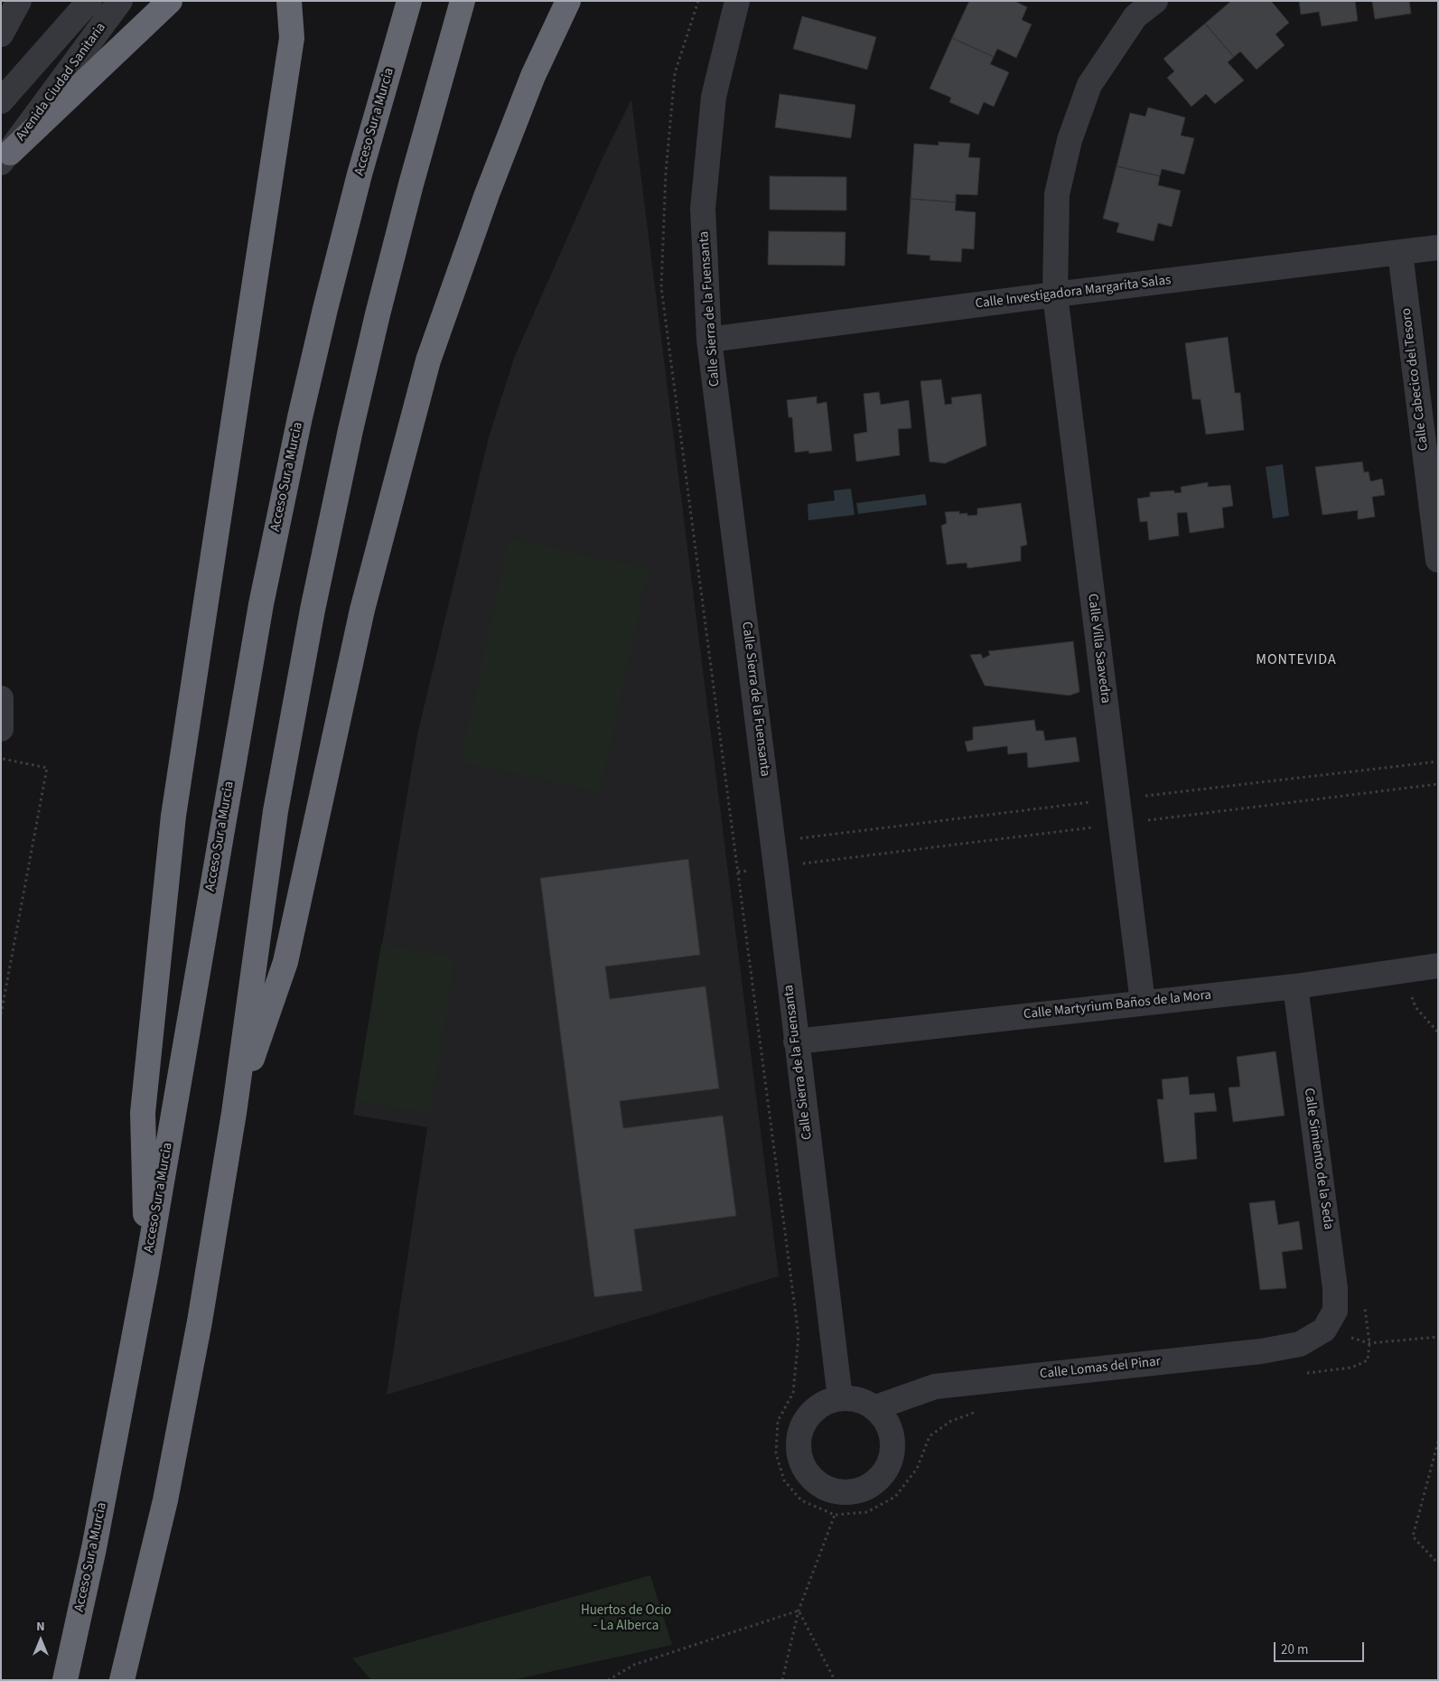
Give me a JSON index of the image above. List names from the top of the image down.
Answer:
{
  "streets": {
    "highway": ["Acceso Sur a Murcia"],
    "street": [
      "Avenida Ciudad Sanitaria",
      "Calle Investigadora Margarita Salas",
      "Calle Sierra de la Fuensanta",
      "Calle Cabecico del Tesoro",
      "Calle Villa Saavedra",
      "Calle Martyrium Baños de la Mora",
      "Calle Simiento de la Seda",
      "Calle Lomas del Pinar"
    ]
  },
  "crossings": [
    ["Calle Investigadora Margarita Salas", "Calle Sierra de la Fuensanta"],
    ["Calle Investigadora Margarita Salas", "Calle Cabecico del Tesoro"],
    ["Calle Investigadora Margarita Salas", "Calle Villa Saavedra"],
    ["Calle Sierra de la Fuensanta", "Calle Martyrium Baños de la Mora"],
    ["Calle Sierra de la Fuensanta", "Calle Lomas del Pinar"],
    ["Calle Villa Saavedra", "Calle Martyrium Baños de la Mora"],
    ["Calle Martyrium Baños de la Mora", "Calle Simiento de la Seda"],
    ["Calle Simiento de la Seda", "Calle Lomas del Pinar"]
  ],
  "districts": ["MONTEVIDA"],
  "parks": ["Huertos de Ocio - La Alberca"],
  "scale_bar": "20 m",
  "north": "top"
}
